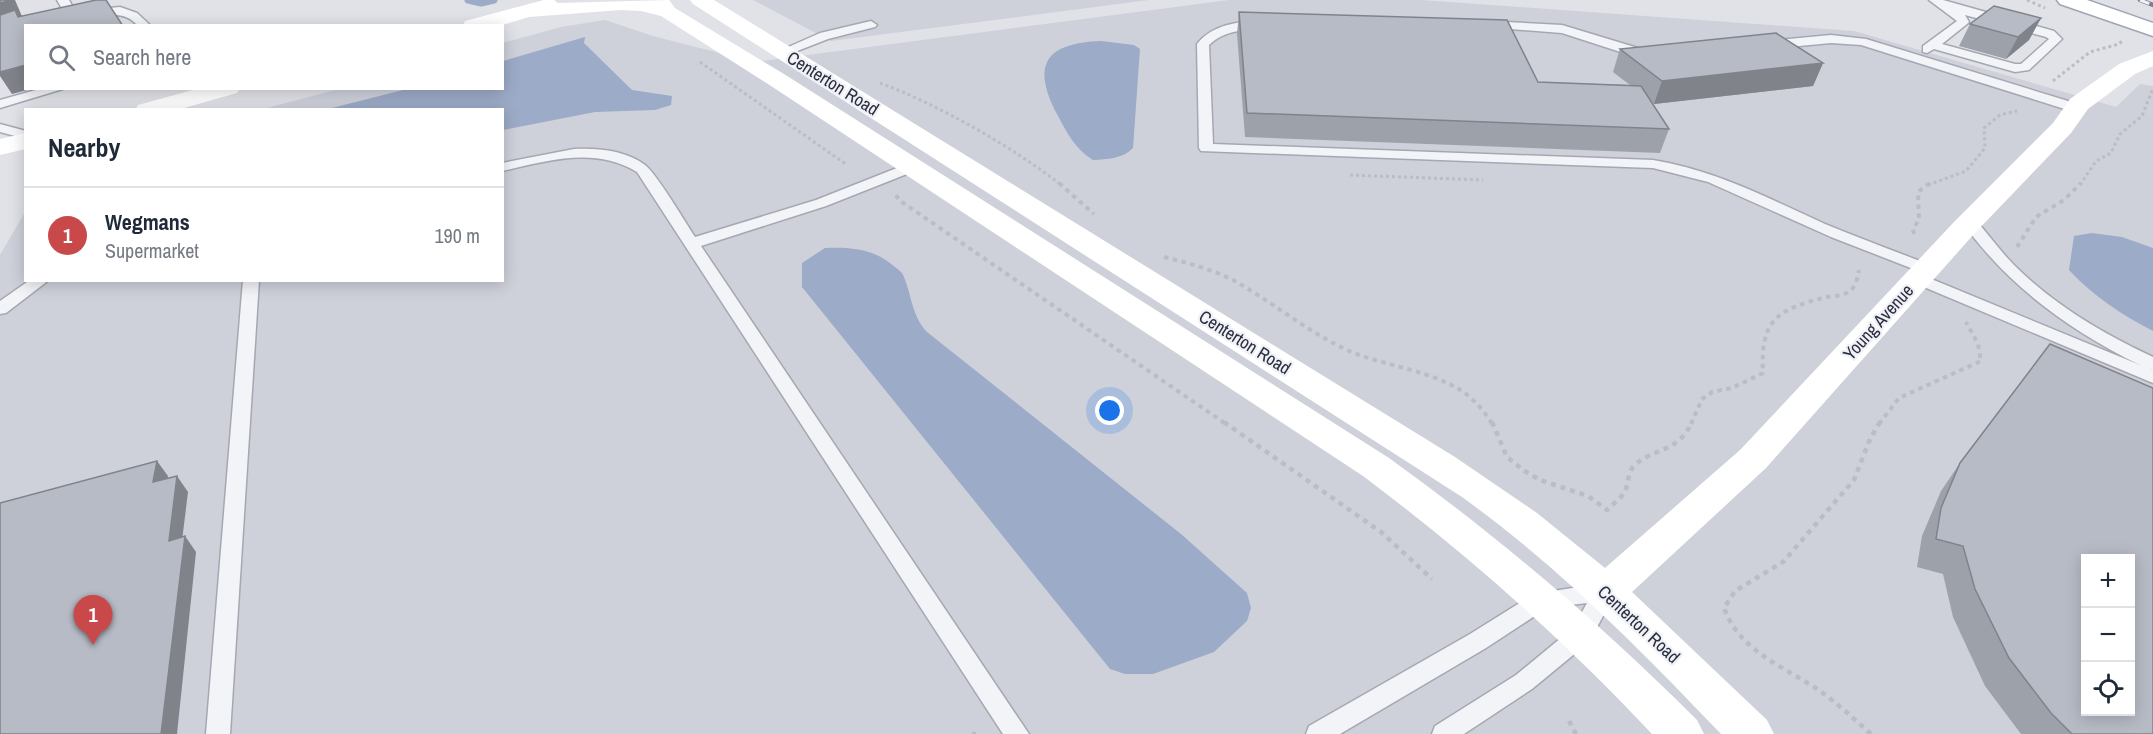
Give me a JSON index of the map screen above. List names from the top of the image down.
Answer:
{
  "streets": {
    "main road": ["Centerton Road", "Young Avenue"]
  },
  "crossings": [
    ["Centerton Road", "Young Avenue"]
  ],
  "page": {
    "search": "Search here",
    "heading": "Nearby",
    "list": [
      {
        "mark": "1",
        "name": "Wegmans",
        "note": "Supermarket",
        "value": "190 m"
      }
    ],
    "map_buttons": ["+", "−"],
    "pins": "1"
  }
}
